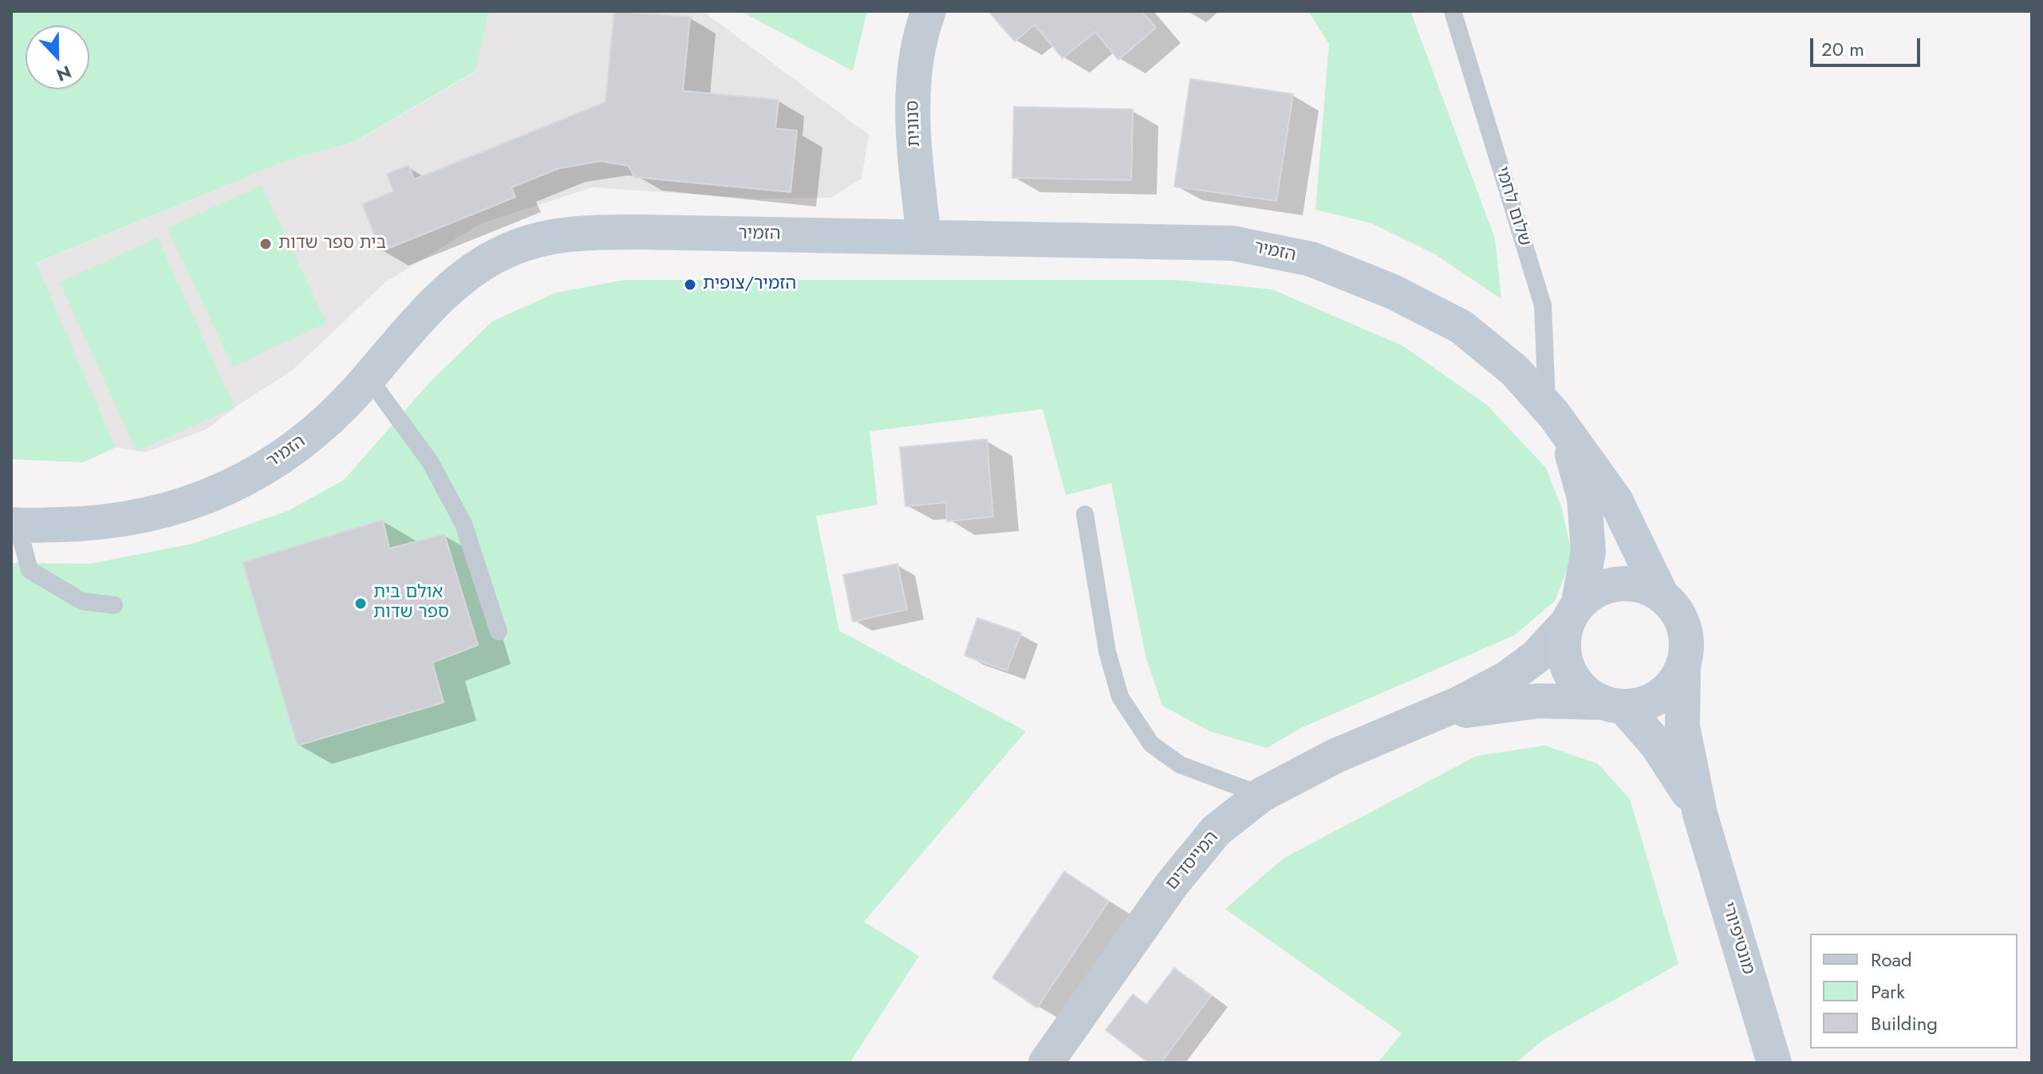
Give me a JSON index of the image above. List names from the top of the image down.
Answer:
{
  "streets": {
    "street": [
      "סנונית",
      "הזמיר",
      "המייסדים",
      "מונטיפיורי"
    ],
    "lane": ["שלום לחמי"]
  },
  "crossings": [
    ["סנונית", "הזמיר"],
    ["שלום לחמי", "הזמיר"],
    ["הזמיר", "המייסדים"],
    ["הזמיר", "מונטיפיורי"],
    ["המייסדים", "מונטיפיורי"]
  ],
  "places": ["בית ספר שדות", "הזמיר/צופית", "אולם בית ספר שדות"],
  "legend": ["Road", "Park", "Building"],
  "scale_bar": "20 m",
  "north": "bottom"
}
